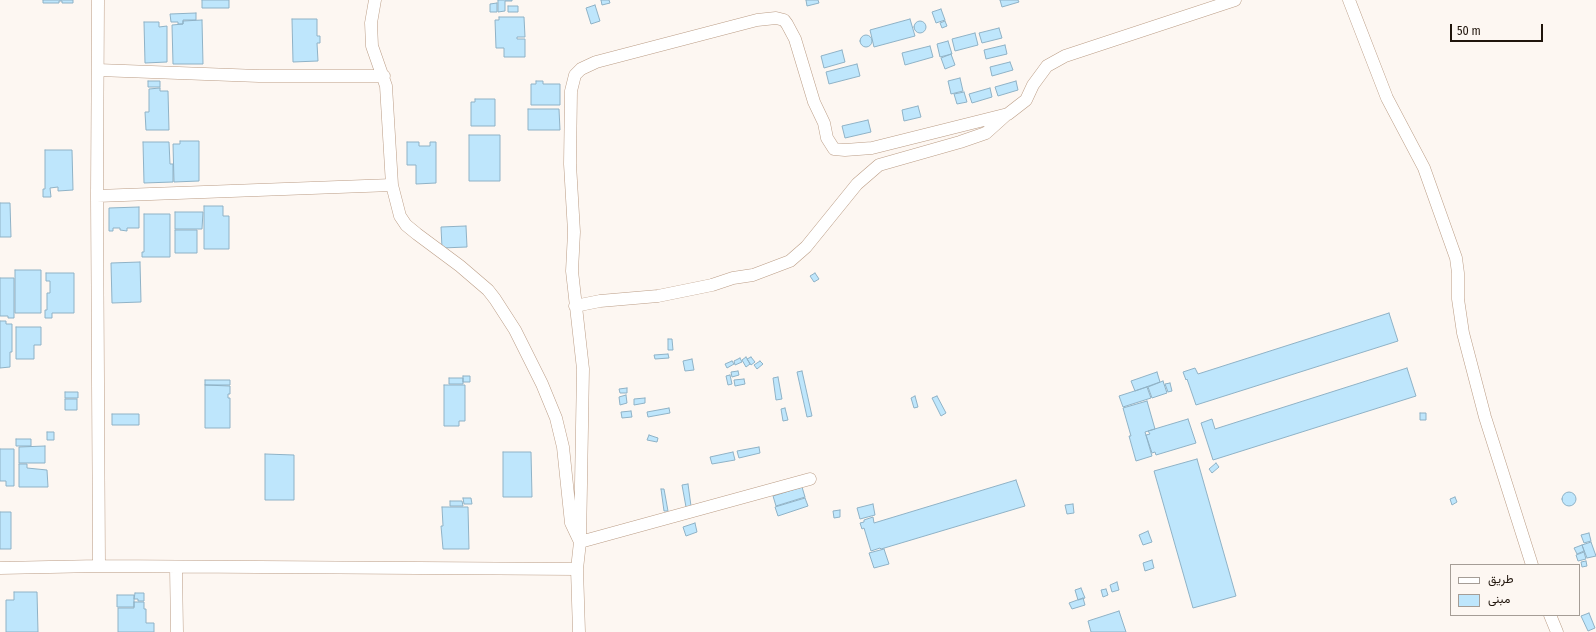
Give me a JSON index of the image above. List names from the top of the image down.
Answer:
{
  "legend": ["طريق", "مبنى"],
  "scale_bar": "50 m"
}
